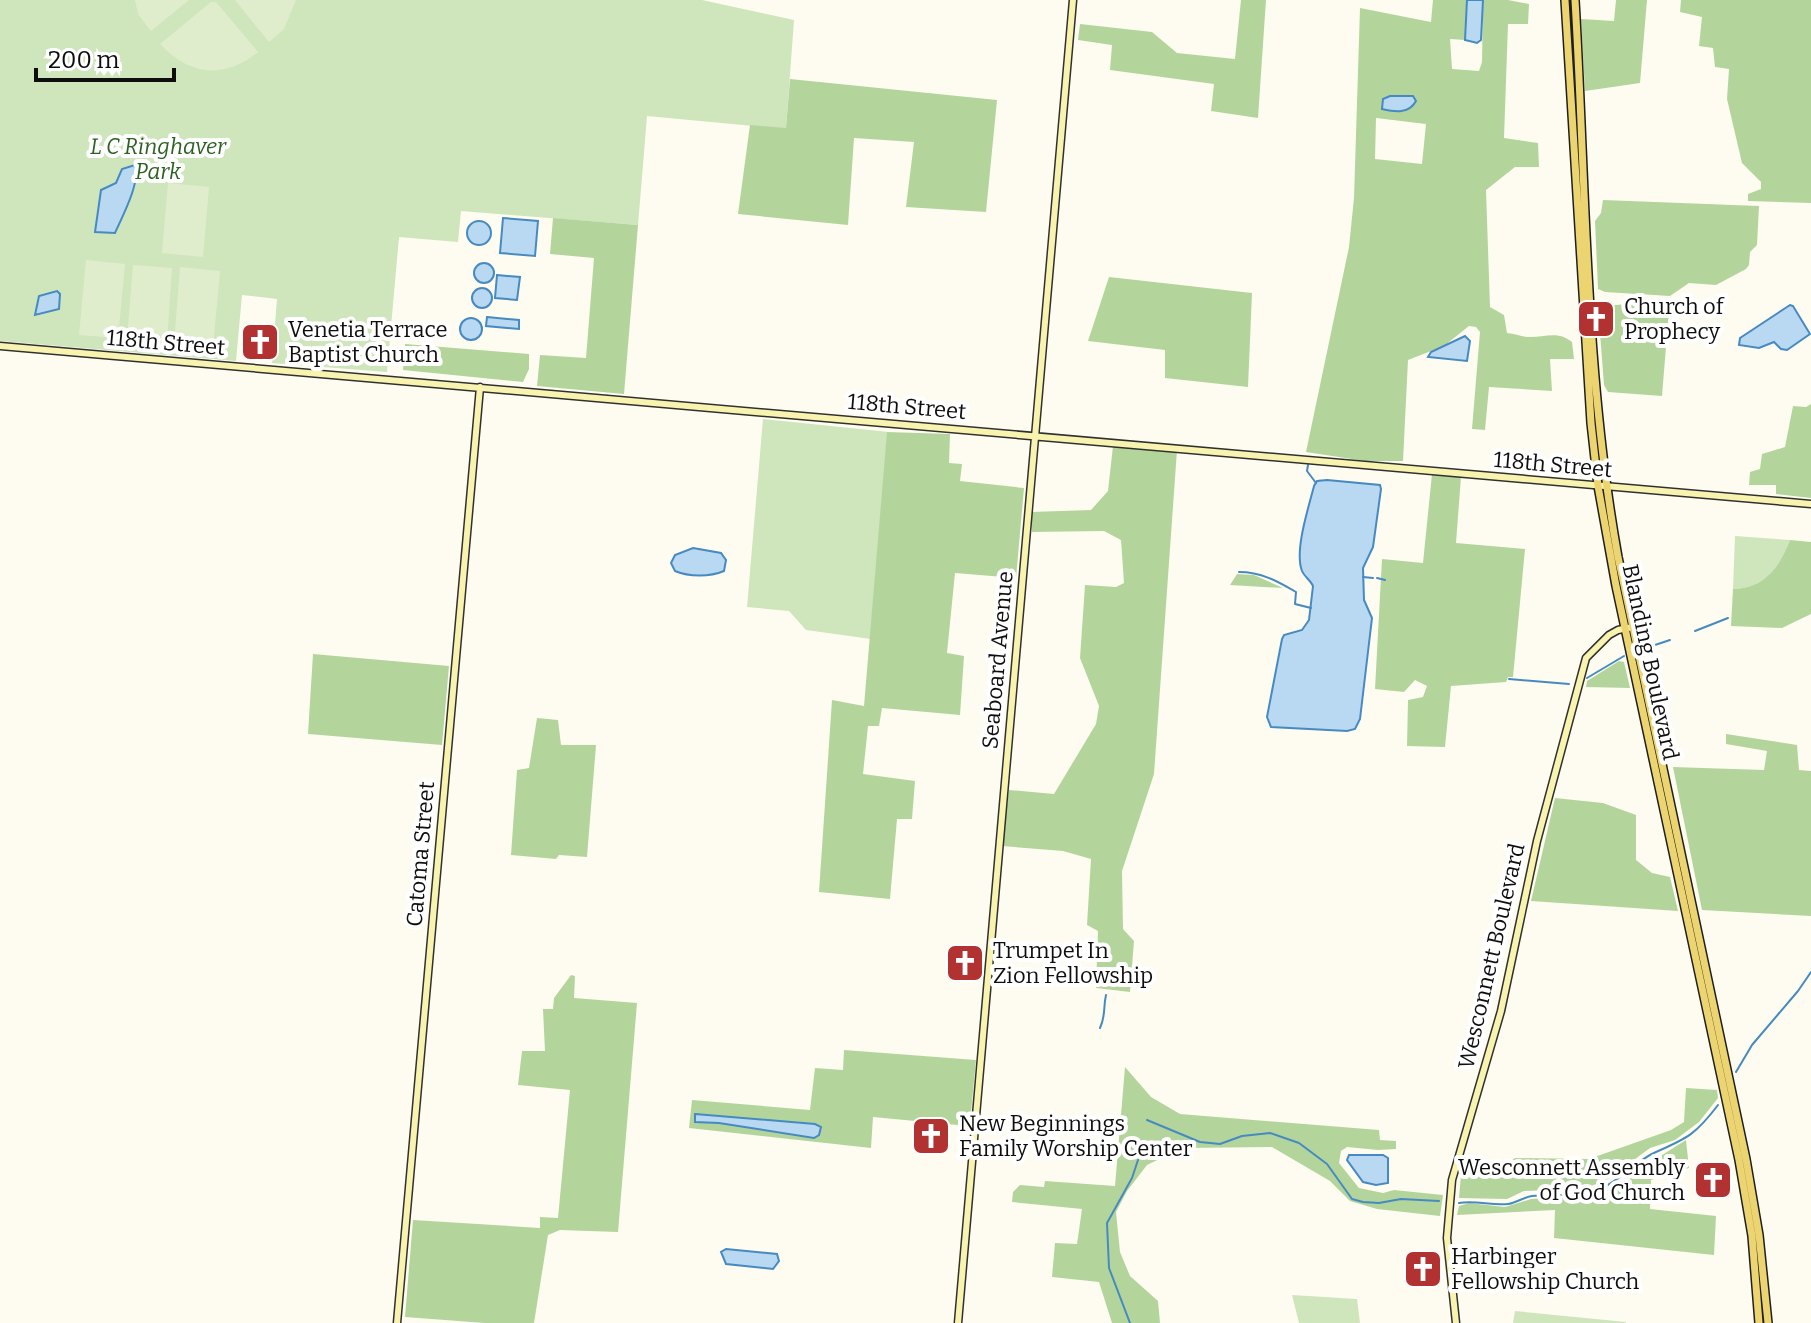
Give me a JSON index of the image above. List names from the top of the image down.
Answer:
{
  "streets": {
    "main road": ["Blanding Boulevard"],
    "street": [
      "118th Street",
      "Seaboard Avenue",
      "Catoma Street",
      "Wesconnett Boulevard"
    ]
  },
  "crossings": [
    ["118th Street", "Seaboard Avenue"],
    ["118th Street", "Blanding Boulevard"],
    ["118th Street", "Catoma Street"],
    ["Blanding Boulevard", "Wesconnett Boulevard"]
  ],
  "parks": ["L C Ringhaver Park"],
  "places": {
    "church": [
      "Church of Prophecy",
      "Venetia Terrace Baptist Church",
      "Trumpet In Zion Fellowship",
      "New Beginnings Family Worship Center",
      "Wesconnett Assembly of God Church",
      "Harbinger Fellowship Church"
    ]
  },
  "scale_bar": "200 m"
}
